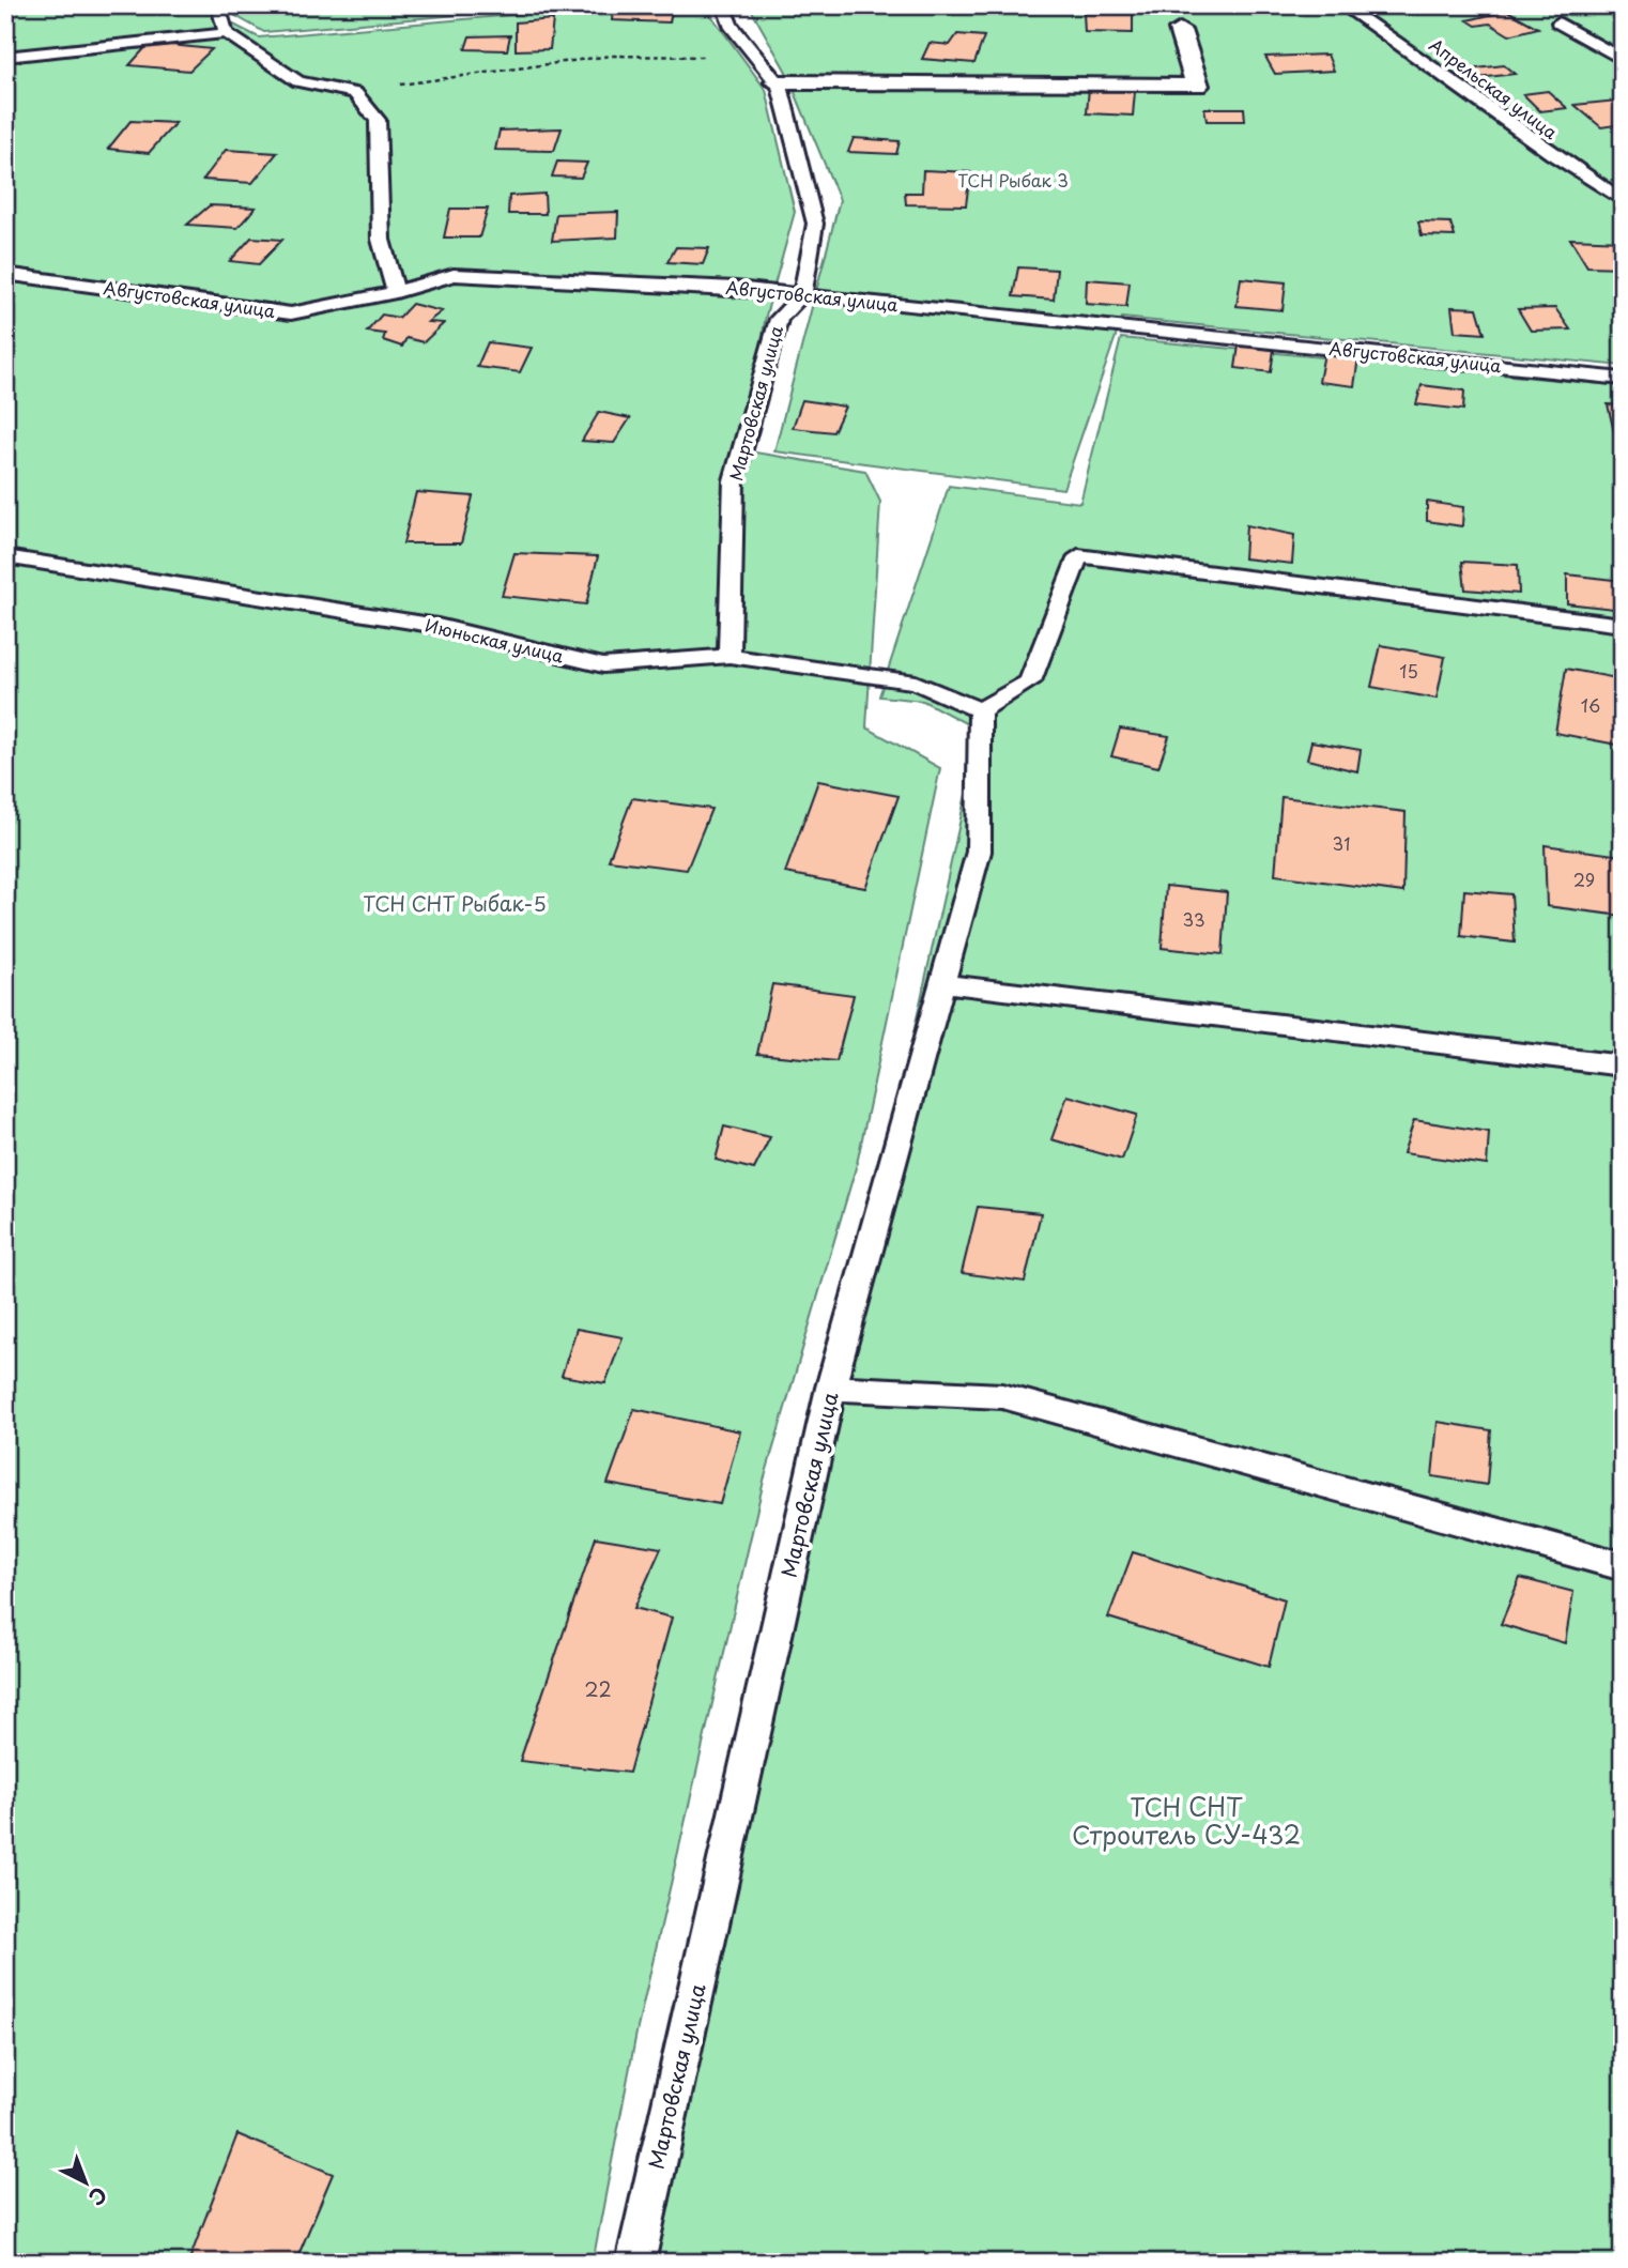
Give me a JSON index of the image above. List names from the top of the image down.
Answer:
{
  "streets": {
    "lane": [
      "Апрельская улица",
      "Августовская улица",
      "Мартовская улица",
      "Июньская улица"
    ]
  },
  "crossings": [
    ["Августовская улица", "Мартовская улица"],
    ["Мартовская улица", "Июньская улица"]
  ],
  "parks": ["ТСН Рыбак 3", "ТСН СНТ Рыбак-5", "ТСН СНТ Строитель СУ-432"],
  "house_numbers": [
    "15",
    "16",
    "31",
    "29",
    "33",
    "22"
  ],
  "north": "bottom right"
}
